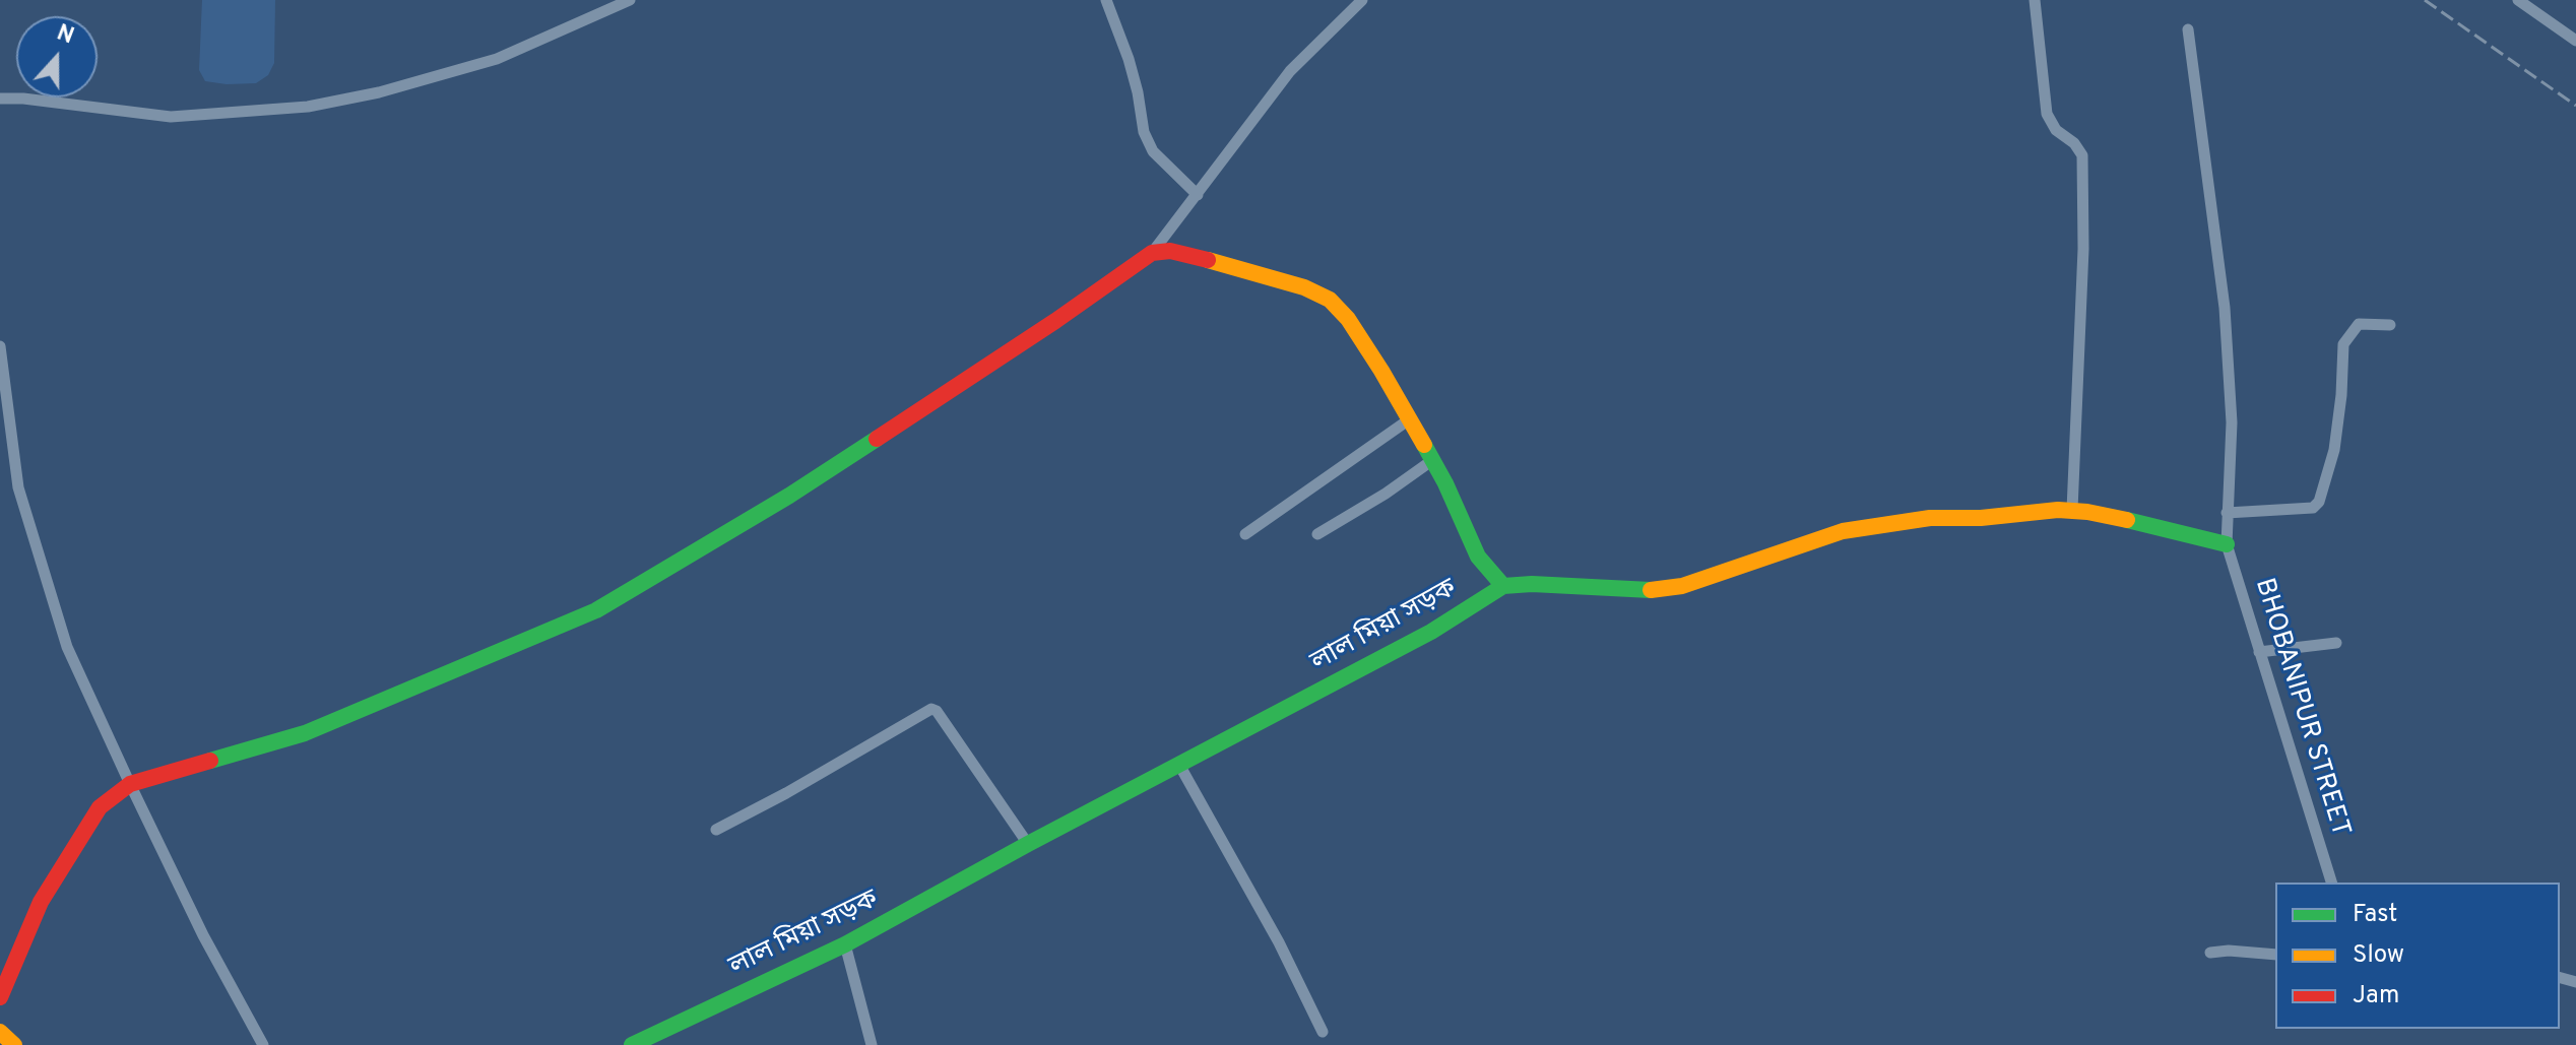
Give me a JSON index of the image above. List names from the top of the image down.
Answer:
{
  "streets": {
    "street": ["লাল মিয়া সড়ক", "BHOBANIPUR STREET"]
  },
  "legend": ["Fast", "Slow", "Jam"],
  "north": "top"
}
